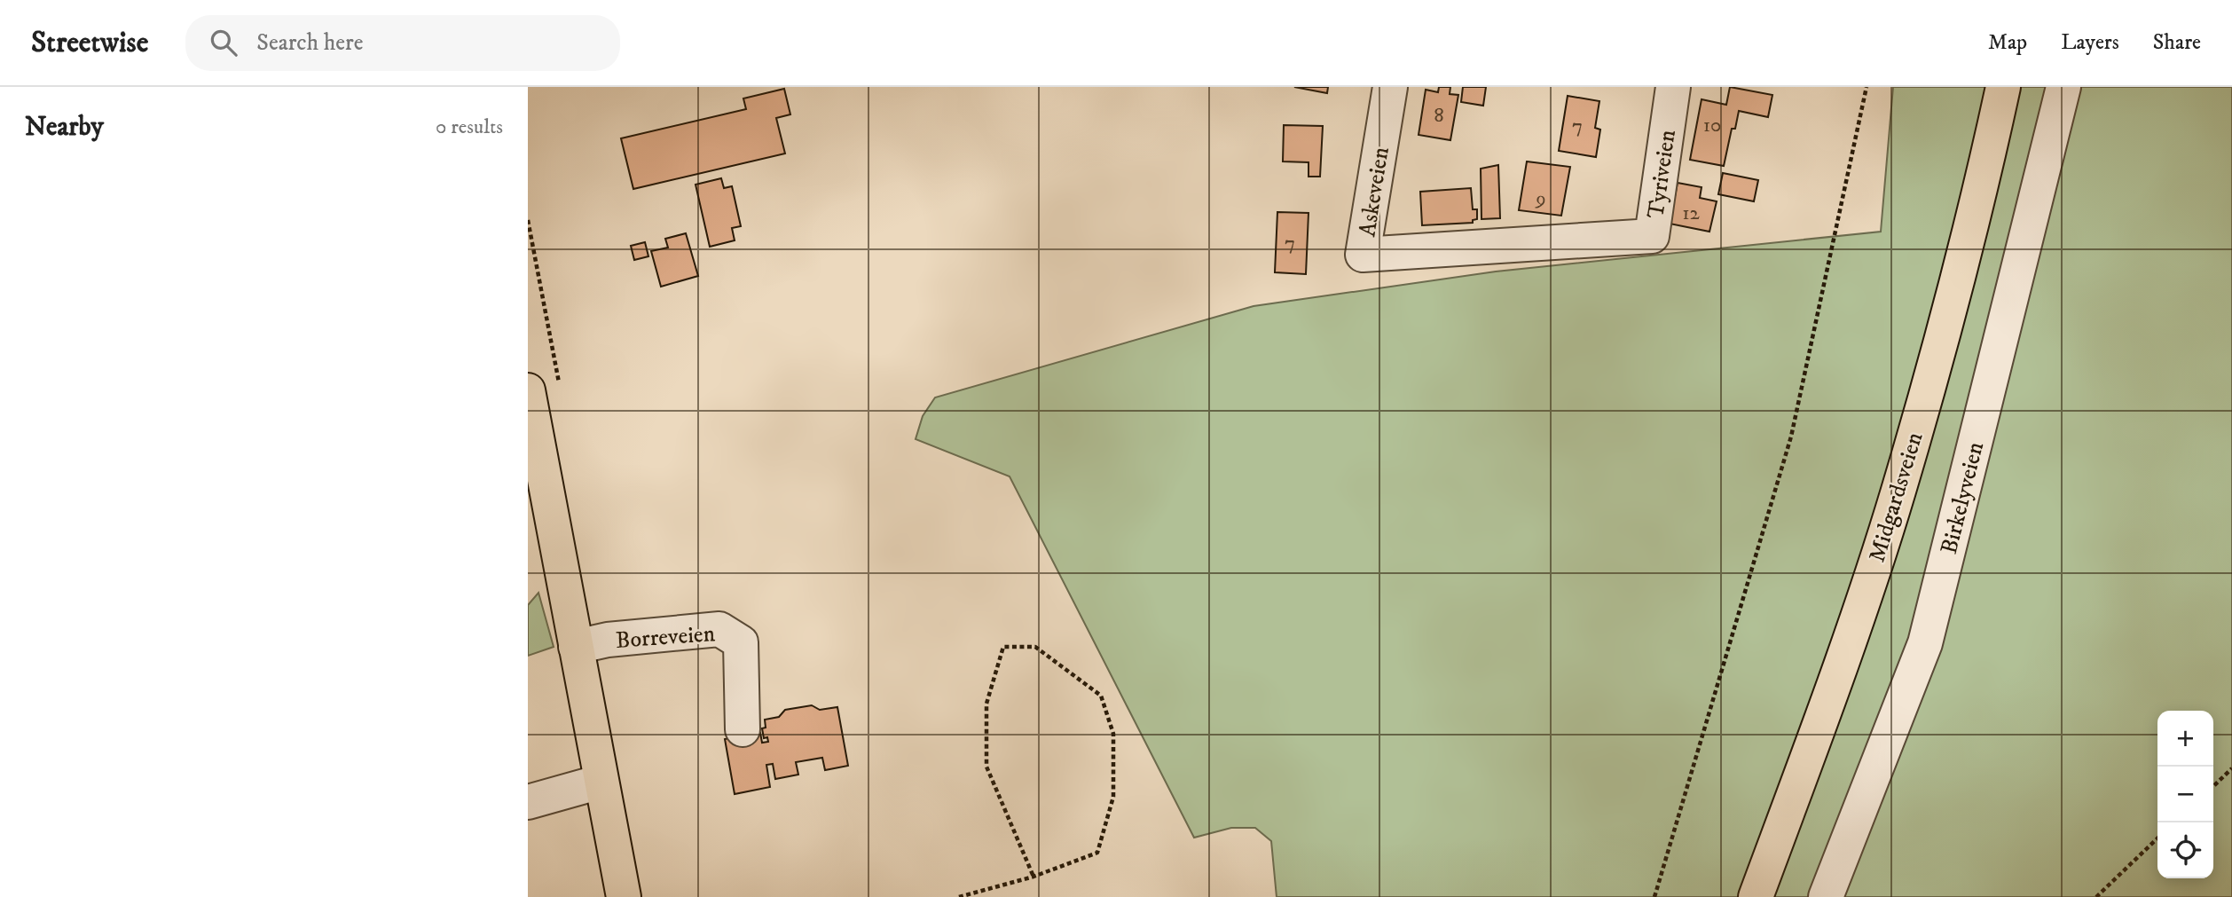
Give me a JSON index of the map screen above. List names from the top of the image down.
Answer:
{
  "streets": {
    "main road": ["Midgardsveien"],
    "street": [
      "Tyriveien",
      "Askeveien",
      "Birkelyveien",
      "Borreveien"
    ]
  },
  "crossings": [
    ["Tyriveien", "Askeveien"]
  ],
  "house_numbers": [
    "8",
    "10",
    "7",
    "9",
    "12",
    "7"
  ],
  "page": {
    "header": "Streetwise",
    "search": "Search here",
    "nav": ["Map", "Layers", "Share"],
    "heading": ["Nearby", "0 results"],
    "map_buttons": ["+", "−"]
  }
}
